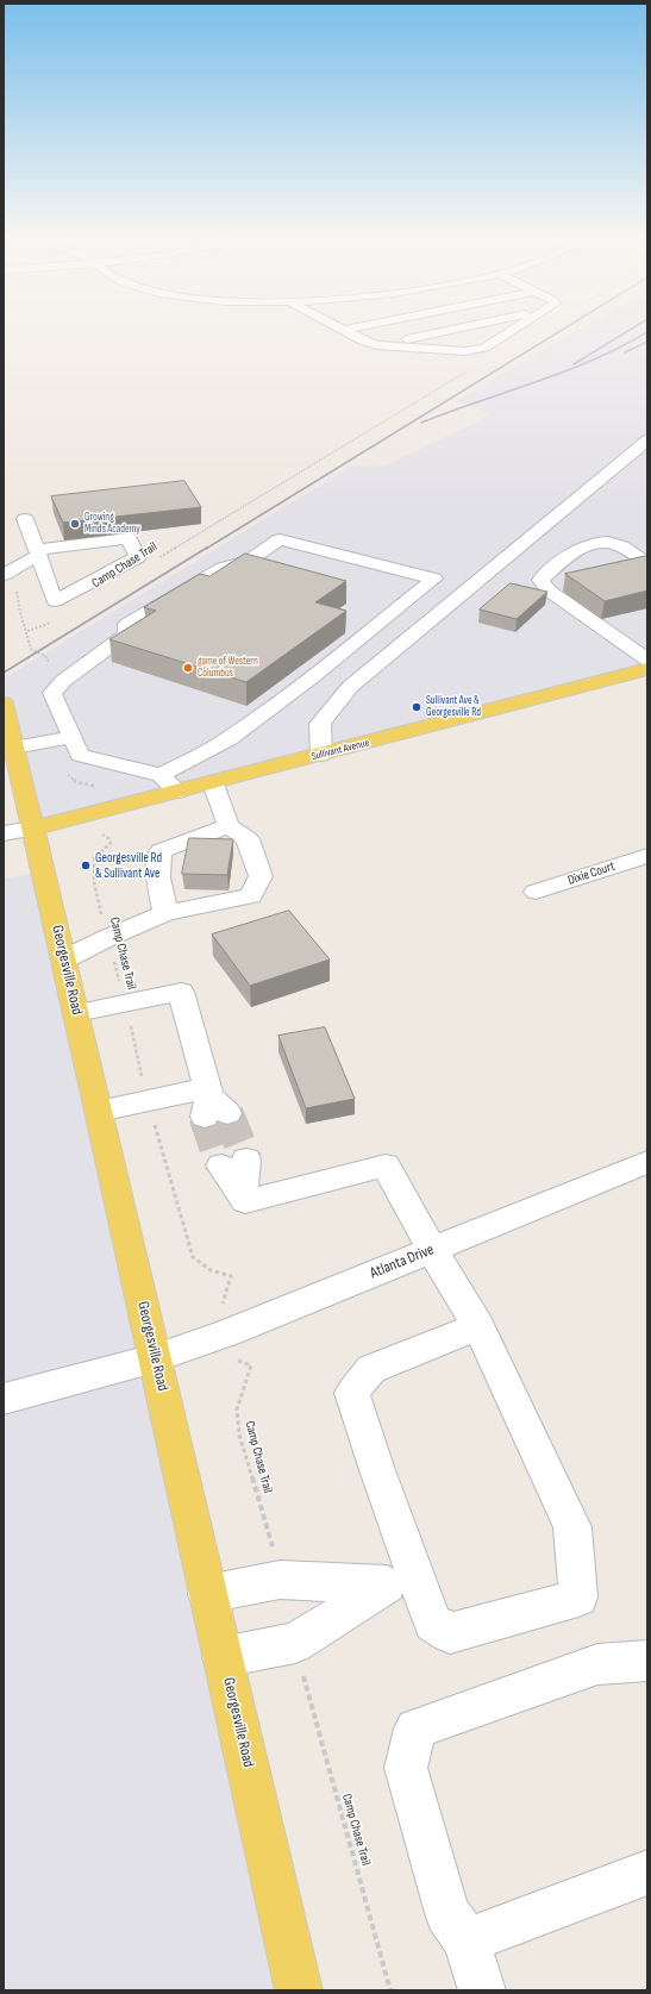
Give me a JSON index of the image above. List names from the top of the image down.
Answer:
{
  "streets": {
    "main road": ["Sullivant Avenue", "Georgesville Road"],
    "street": ["Dixie Court", "Atlanta Drive"],
    "path": ["Camp Chase Trail"]
  },
  "crossings": [
    ["Camp Chase Trail", "Sullivant Avenue"],
    ["Camp Chase Trail", "Atlanta Drive"],
    ["Sullivant Avenue", "Georgesville Road"],
    ["Georgesville Road", "Atlanta Drive"]
  ],
  "places": [
    "Growing Minds Academy",
    "game of Western Columbus",
    "Sullivant Ave & Georgesville Rd",
    "Georgesville Rd & Sullivant Ave"
  ]
}
